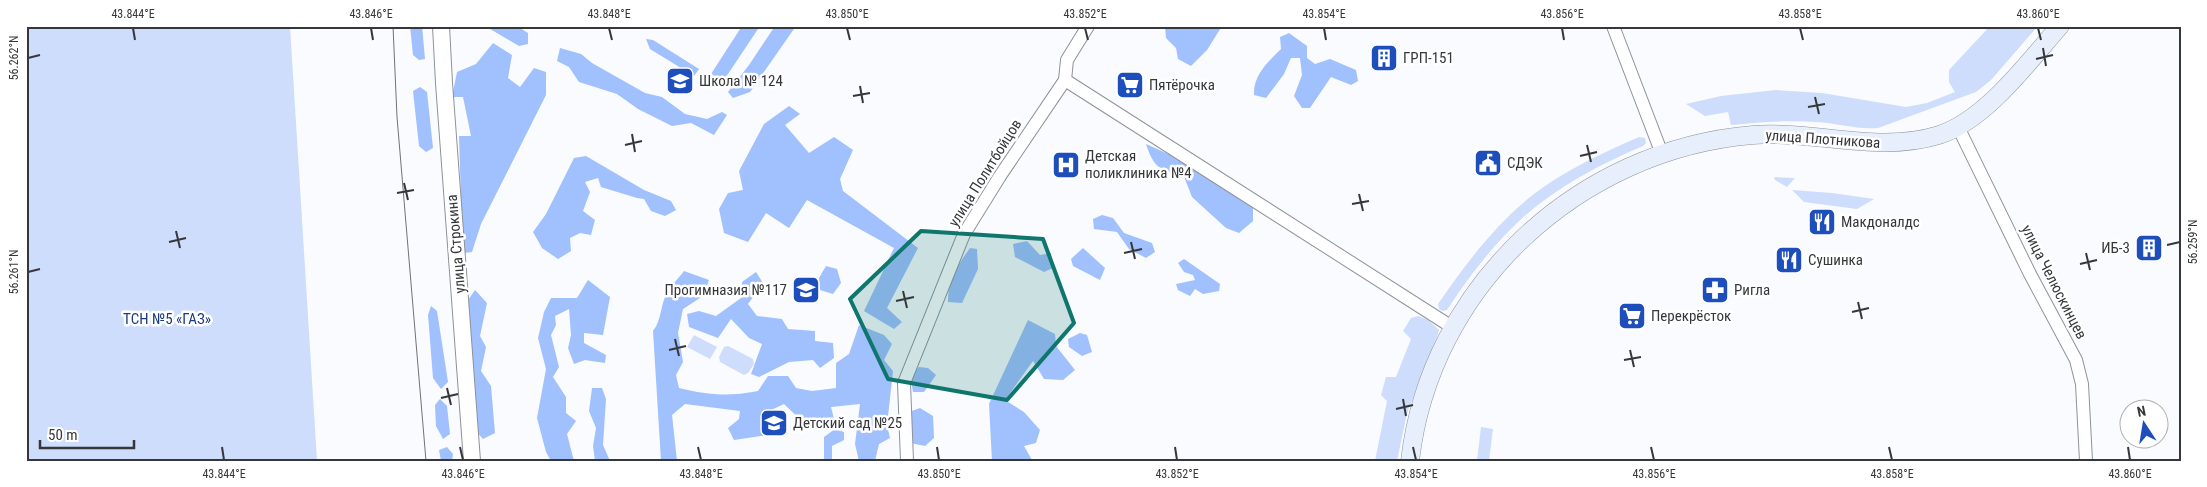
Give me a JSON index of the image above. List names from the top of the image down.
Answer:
{
  "streets": {
    "main road": ["улица Плотникова"],
    "street": ["улица Политбойцов", "улица Строкина", "улица Челюскинцев"]
  },
  "crossings": [
    ["улица Плотникова", "улица Челюскинцев"]
  ],
  "parks": ["ТСН №5 «ГАЗ»"],
  "places": {
    "building": ["ГРП-151", "ИБ-3"],
    "school or university": ["Школа № 124", "Прогимназия №117", "Детский сад №25"],
    "supermarket": ["Пятёрочка", "Перекрёсток"],
    "public building": ["СДЭК"],
    "hospital": ["Детская поликлиника №4"],
    "restaurant": ["Макдоналдс", "Сушинка"],
    "pharmacy": ["Ригла"]
  },
  "scale_bar": "50 m",
  "north": "top",
  "coordinates": [
    "43.844°E",
    "43.846°E",
    "43.848°E",
    "43.850°E",
    "43.852°E",
    "43.854°E",
    "43.856°E",
    "43.858°E",
    "43.860°E",
    "56.262°N",
    "56.259°N",
    "56.261°N"
  ]
}
